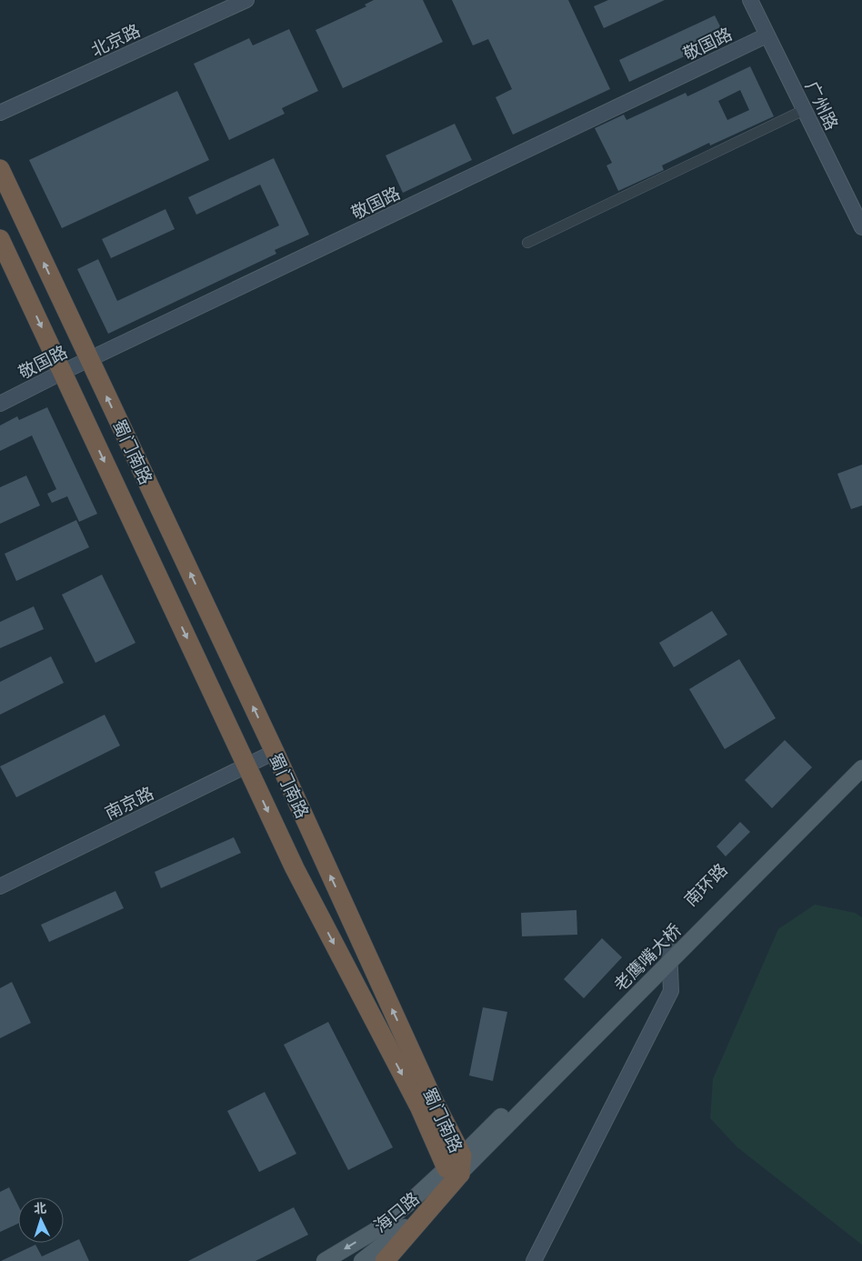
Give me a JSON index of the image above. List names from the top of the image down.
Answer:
{
  "streets": {
    "highway": ["蜀门南路"],
    "main road": ["南环路", "老鹰嘴大桥", "海口路"],
    "street": [
      "北京路",
      "敬国路",
      "广州路",
      "南京路"
    ]
  },
  "crossings": [
    ["敬国路", "广州路"],
    ["敬国路", "蜀门南路"],
    ["蜀门南路", "南京路"],
    ["蜀门南路", "南环路"],
    ["蜀门南路", "海口路"],
    ["南环路", "老鹰嘴大桥"],
    ["南环路", "海口路"]
  ],
  "north": "top"
}
